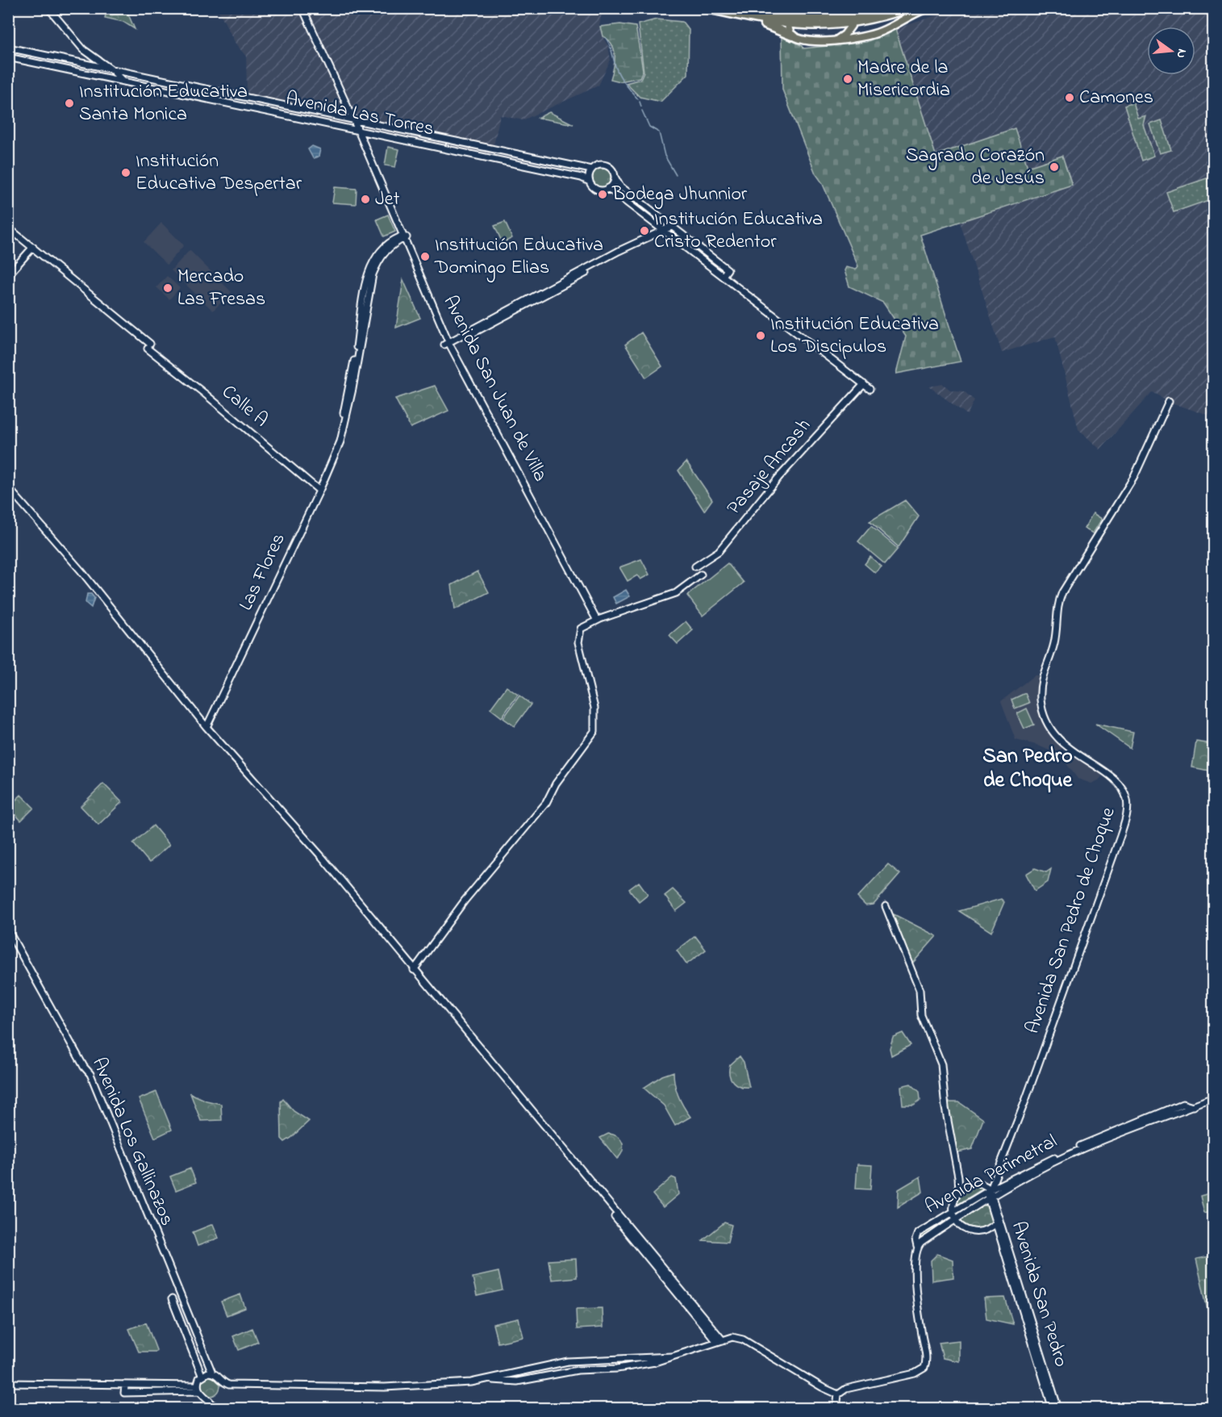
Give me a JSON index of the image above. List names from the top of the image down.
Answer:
{
  "streets": {
    "street": [
      "Avenida Las Torres",
      "Avenida San Juan de Villa",
      "Calle A",
      "Pasaje Ancash",
      "Las Flores",
      "Avenida San Pedro de Choque",
      "Avenida Los Gallinazos",
      "Avenida Perimetral",
      "Avenida San Pedro"
    ]
  },
  "crossings": [
    ["Avenida Las Torres", "Avenida San Juan de Villa"],
    ["Avenida San Juan de Villa", "Las Flores"],
    ["Calle A", "Las Flores"],
    ["Avenida San Pedro de Choque", "Avenida Perimetral"],
    ["Avenida San Pedro de Choque", "Avenida San Pedro"],
    ["Avenida Perimetral", "Avenida San Pedro"]
  ],
  "districts": ["San Pedro de Choque"],
  "places": [
    "Madre de la Misericordia",
    "Camones",
    "Institución Educativa Santa Monica",
    "Sagrado Corazón de Jesús",
    "Institución Educativa Despertar",
    "Bodega Jhunnior",
    "Jet",
    "Institución Educativa Cristo Redentor",
    "Institución Educativa Domingo Elias",
    "Mercado Las Fresas",
    "Institución Educativa Los Discipulos"
  ],
  "north": "right"
}
